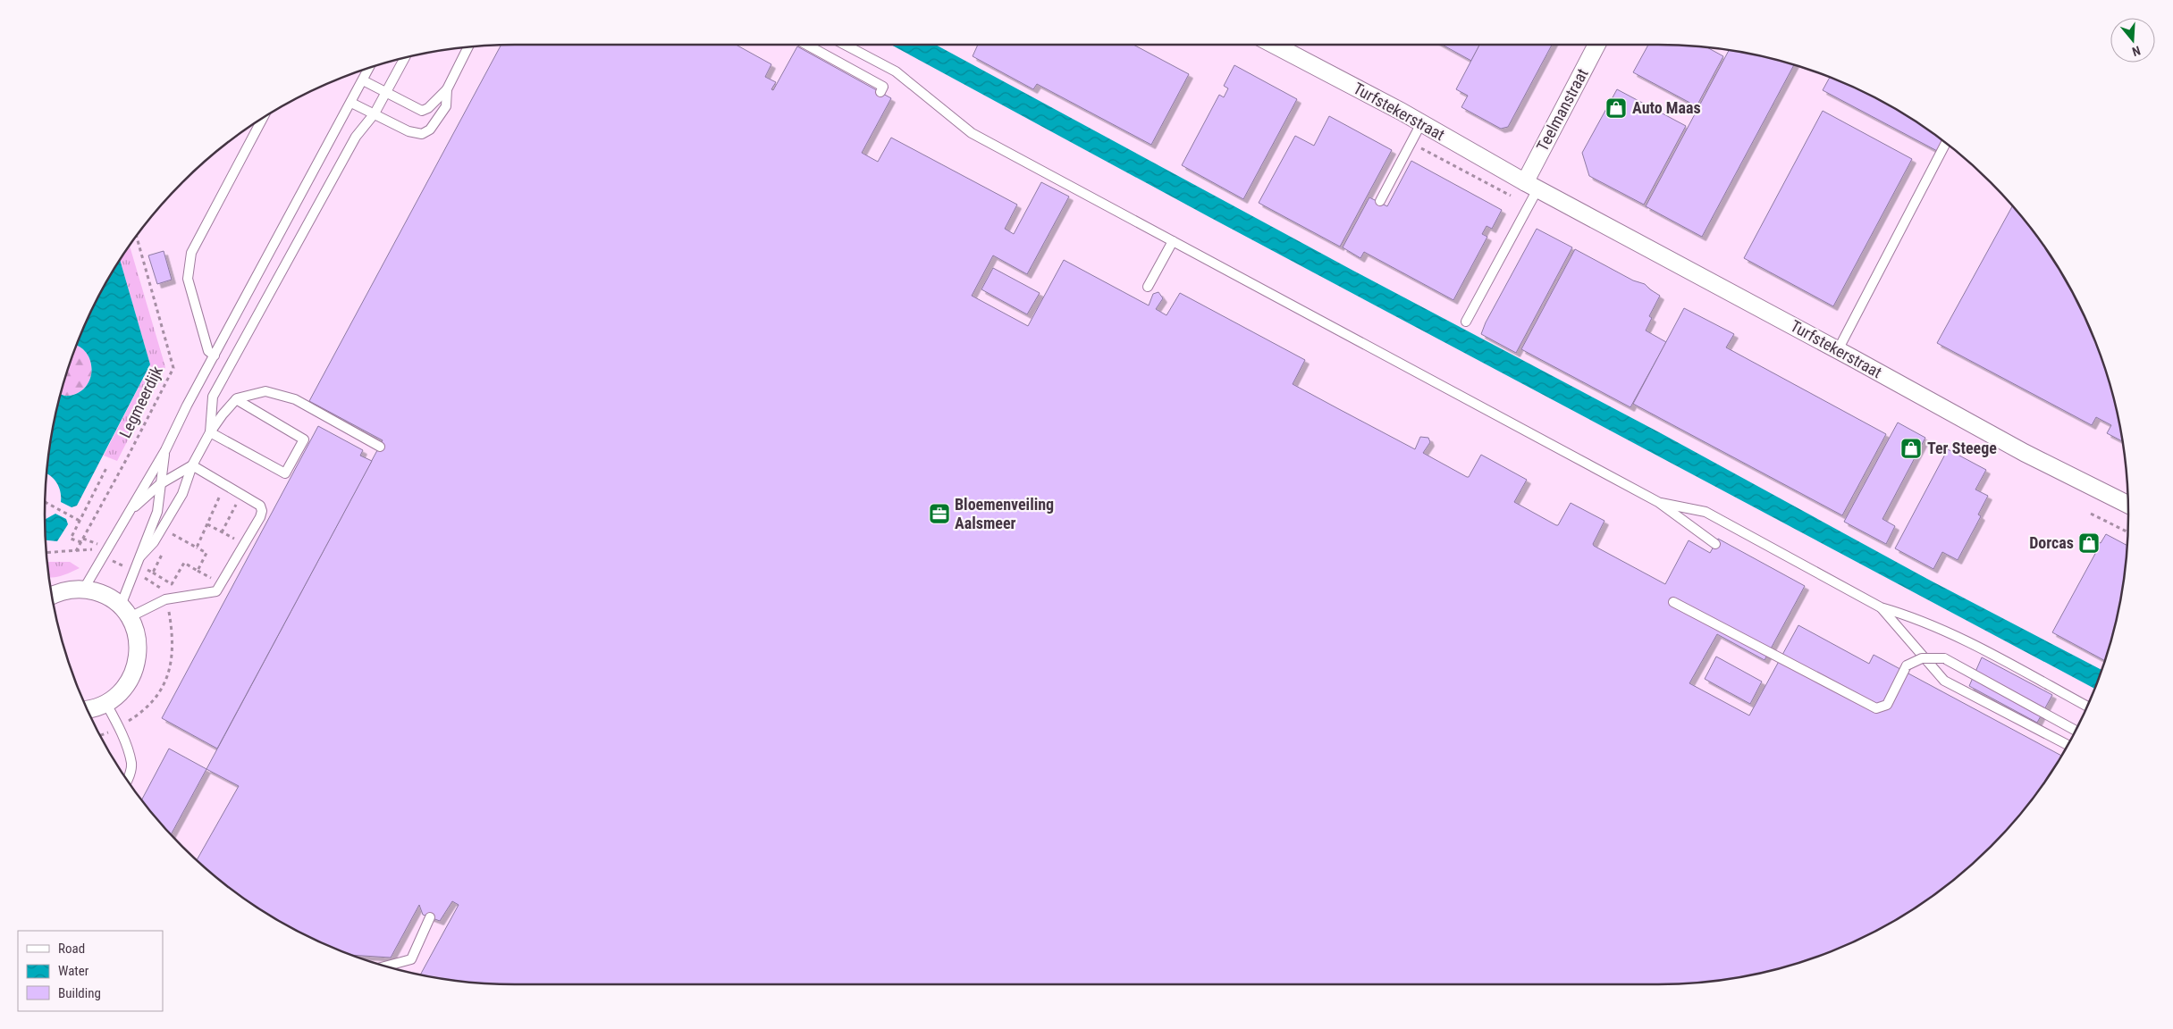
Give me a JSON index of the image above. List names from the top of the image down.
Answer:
{
  "streets": {
    "street": ["Teelmanstraat", "Turfstekerstraat"],
    "path": ["Legmeerdijk"]
  },
  "crossings": [
    ["Teelmanstraat", "Turfstekerstraat"]
  ],
  "places": {
    "shop": ["Auto Maas", "Ter Steege", "Dorcas"],
    "office": ["Bloemenveiling Aalsmeer"]
  },
  "legend": ["Road", "Water", "Building"],
  "north": "bottom"
}
